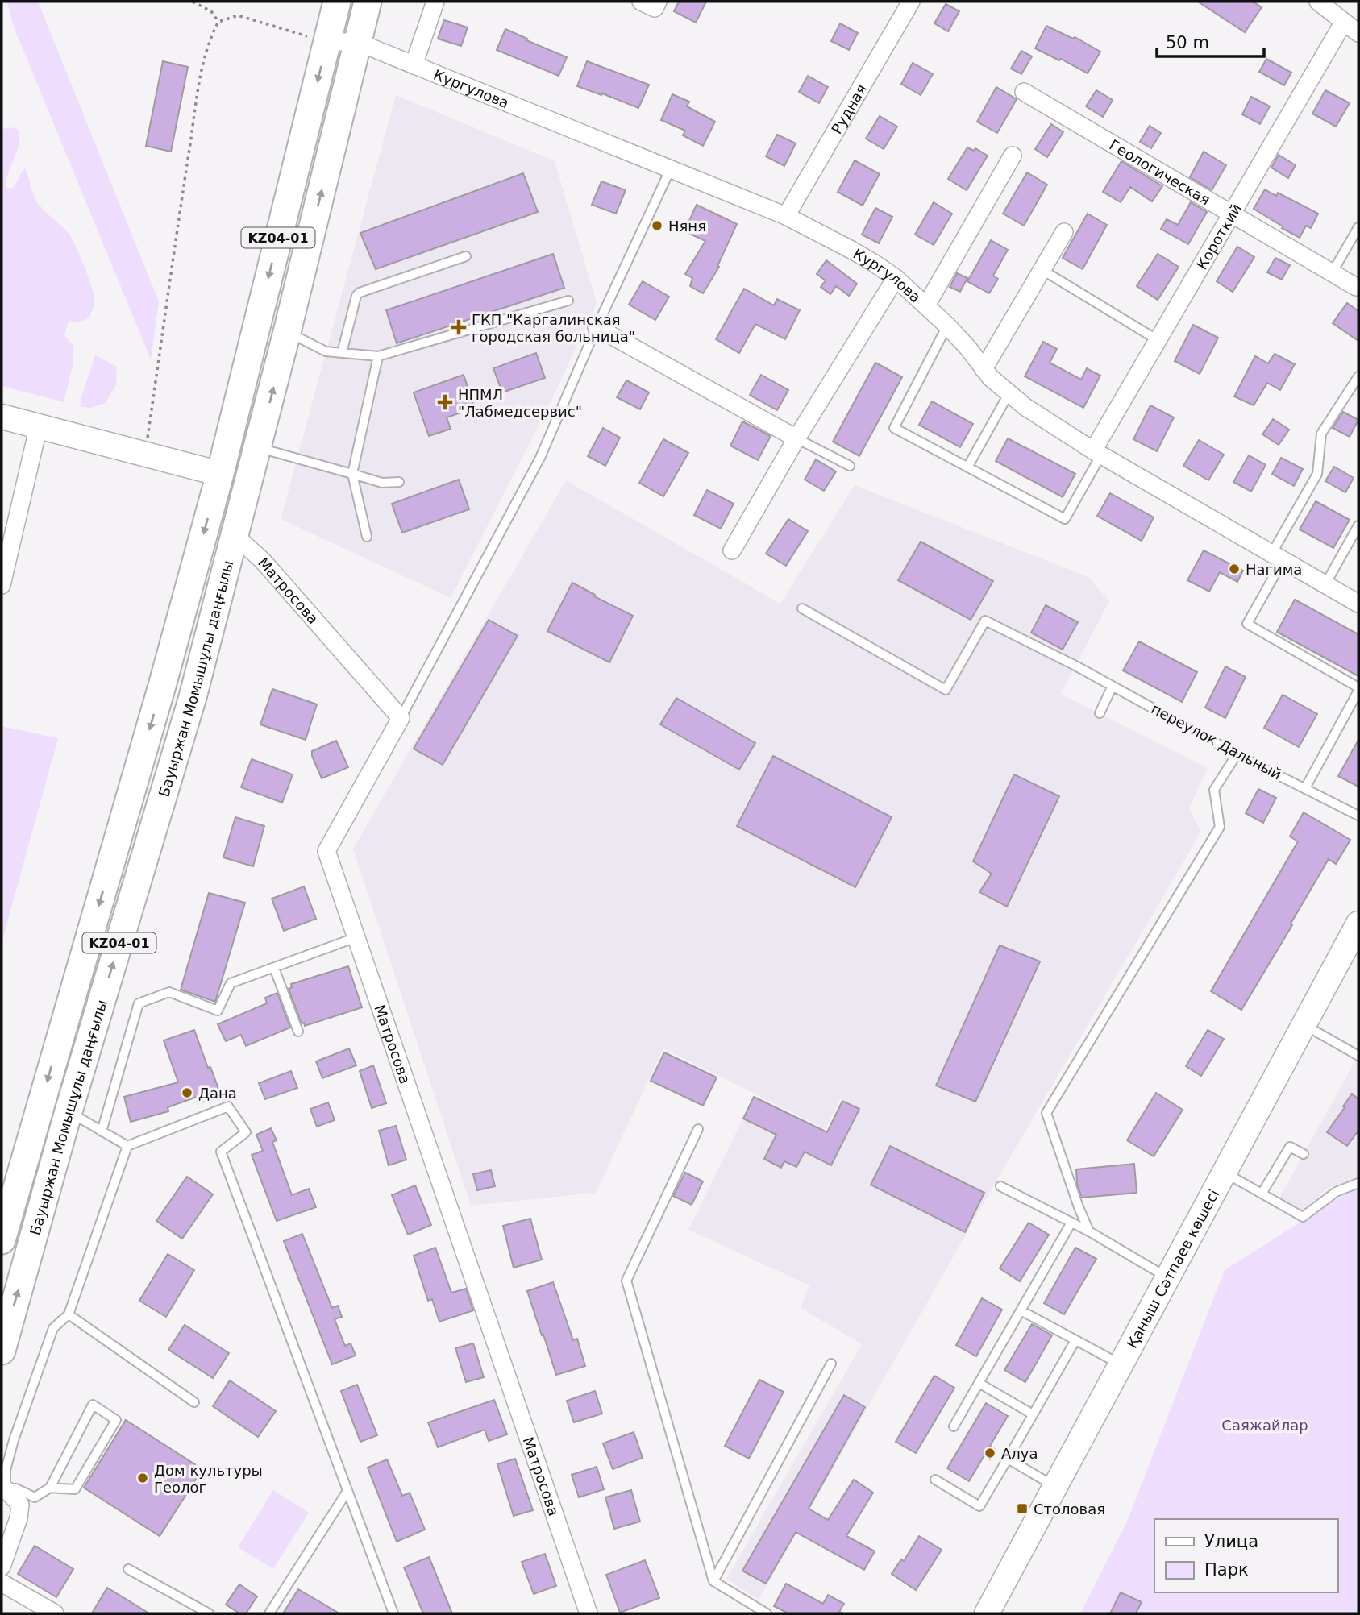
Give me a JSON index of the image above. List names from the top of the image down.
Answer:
{
  "streets": {
    "main road": ["KZ04-01", "Бауыржан Момышұлы даңғылы"],
    "street": [
      "Кургулова",
      "Рудная",
      "Геологическая",
      "Короткий",
      "Матросова",
      "Қаныш Сәтпаев көшесі"
    ],
    "lane": ["переулок Дальный"]
  },
  "crossings": [
    ["Кургулова", "Рудная"],
    ["Кургулова", "Короткий"],
    ["Кургулова", "Бауыржан Момышұлы даңғылы"],
    ["Геологическая", "Короткий"],
    ["Матросова", "Бауыржан Момышұлы даңғылы"]
  ],
  "parks": ["Саяжайлар"],
  "places": {
    "other": [
      "Няня",
      "Нагима",
      "Дана",
      "Алуа",
      "Дом культуры Геолог"
    ],
    "health": ["ГКП \"Каргалинская городская больница\"", "НПМЛ \"Лабмедсервис\""],
    "transit": ["Столовая"]
  },
  "legend": ["Улица", "Парк"],
  "scale_bar": "50 m"
}
